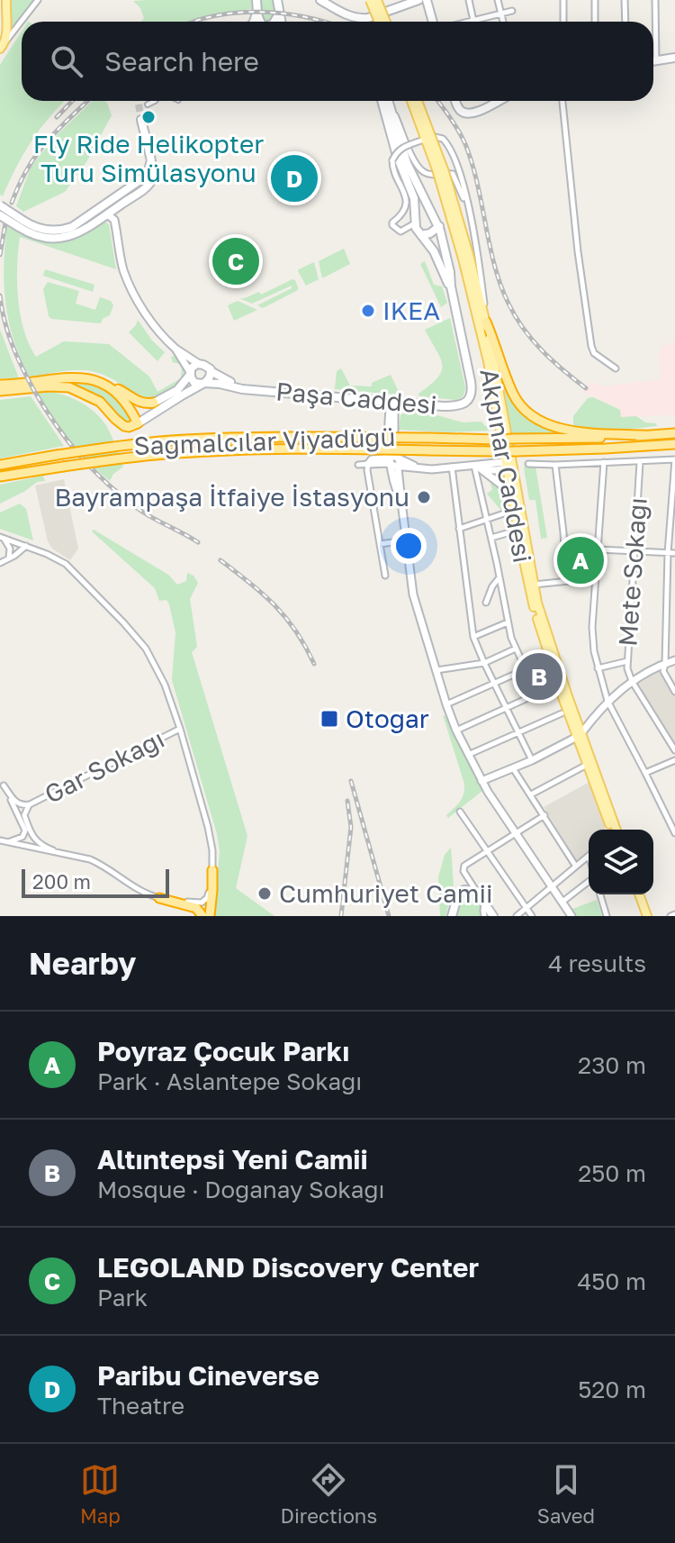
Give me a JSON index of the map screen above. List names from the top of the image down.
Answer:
{
  "streets": {
    "highway": ["Sağmalcılar Viyadüğü"],
    "main road": ["Paşa Caddesi", "Akpınar Caddesi"],
    "street": ["Mete Sokağı", "Gar Sokağı"]
  },
  "places": {
    "other": [
      "Fly Ride Helikopter Turu Simülasyonu",
      "IKEA",
      "Bayrampaşa İtfaiye İstasyonu",
      "Cumhuriyet Camii"
    ],
    "transit": ["Otogar"]
  },
  "scale_bar": "200 m",
  "page": {
    "search": "Search here",
    "pins": [
      "D",
      "C",
      "A",
      "B"
    ],
    "scale": "200 m",
    "heading": ["Nearby", "4 results"],
    "list": [
      {
        "mark": "A",
        "name": "Poyraz Çocuk Parkı",
        "note": "Park · Aslantepe Sokağı",
        "value": "230 m"
      },
      {
        "mark": "B",
        "name": "Altıntepsi Yeni Camii",
        "note": "Mosque · Doğanay Sokağı",
        "value": "250 m"
      },
      {
        "mark": "C",
        "name": "LEGOLAND Discovery Center",
        "note": "Park",
        "value": "450 m"
      },
      {
        "mark": "D",
        "name": "Paribu Cineverse",
        "note": "Theatre",
        "value": "520 m"
      }
    ],
    "nav": ["Map", "Directions", "Saved"]
  }
}
